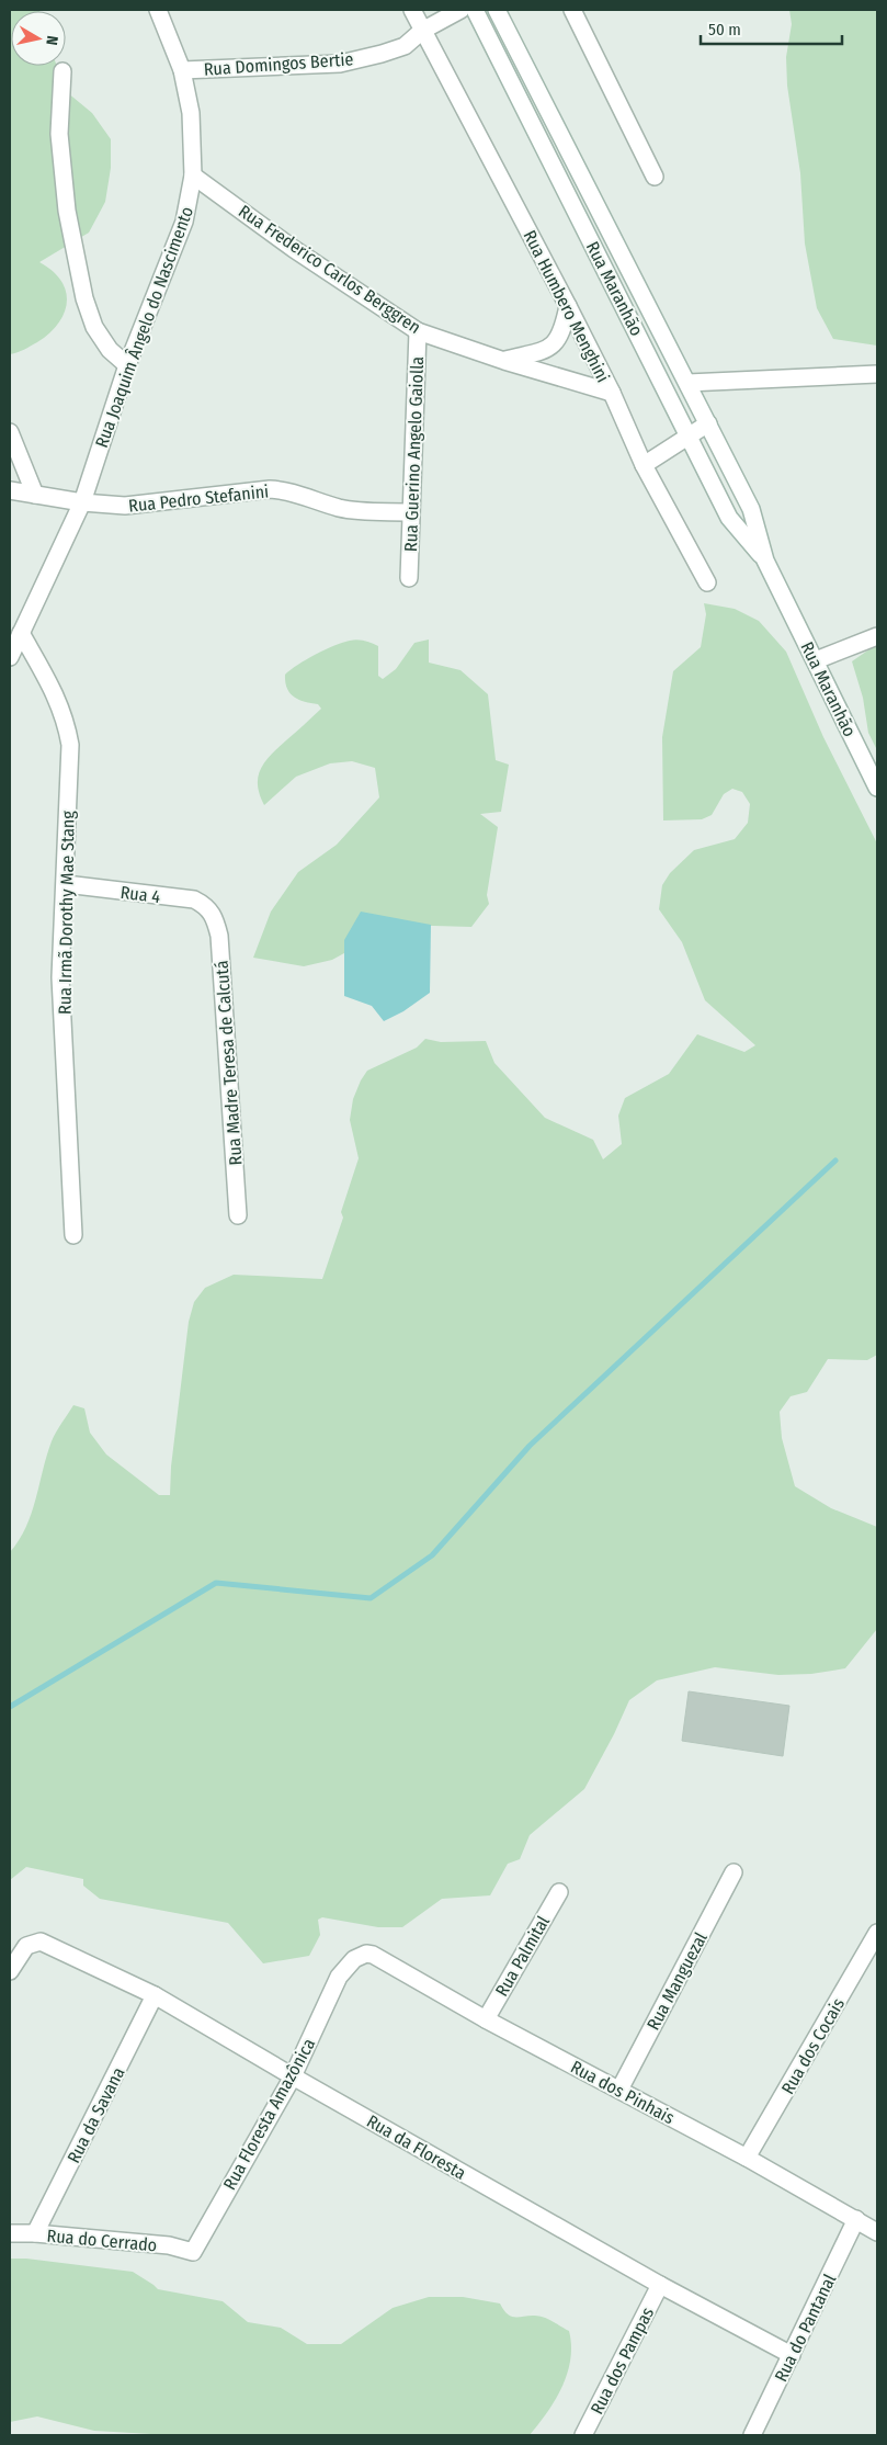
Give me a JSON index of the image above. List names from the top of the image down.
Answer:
{
  "streets": {
    "street": [
      "Rua Domingos Bertie",
      "Rua Frederico Carlos Berggren",
      "Rua Maranhão",
      "Rua Humbero Menghini",
      "Rua Joaquim Ângelo do Nascimento",
      "Rua Guerino Angelo Gaiolla",
      "Rua Pedro Stefanini",
      "Rua 4",
      "Rua Irmã Dorothy Mae Stang",
      "Rua Madre Teresa de Calcutá",
      "Rua Palmital",
      "Rua Manguezal",
      "Rua dos Cocais",
      "Rua dos Pinhais",
      "Rua Floresta Amazônica",
      "Rua da Savana",
      "Rua da Floresta",
      "Rua do Cerrado",
      "Rua do Pantanal",
      "Rua dos Pampas"
    ]
  },
  "crossings": [
    ["Rua Domingos Bertie", "Rua Humbero Menghini"],
    ["Rua Domingos Bertie", "Rua Joaquim Ângelo do Nascimento"],
    ["Rua Frederico Carlos Berggren", "Rua Humbero Menghini"],
    ["Rua Frederico Carlos Berggren", "Rua Joaquim Ângelo do Nascimento"],
    ["Rua Frederico Carlos Berggren", "Rua Guerino Angelo Gaiolla"],
    ["Rua Joaquim Ângelo do Nascimento", "Rua Pedro Stefanini"],
    ["Rua Joaquim Ângelo do Nascimento", "Rua Irmã Dorothy Mae Stang"],
    ["Rua Guerino Angelo Gaiolla", "Rua Pedro Stefanini"],
    ["Rua 4", "Rua Irmã Dorothy Mae Stang"],
    ["Rua 4", "Rua Madre Teresa de Calcutá"],
    ["Rua Palmital", "Rua dos Pinhais"],
    ["Rua Manguezal", "Rua dos Pinhais"],
    ["Rua dos Cocais", "Rua dos Pinhais"],
    ["Rua dos Pinhais", "Rua Floresta Amazônica"],
    ["Rua dos Pinhais", "Rua do Pantanal"],
    ["Rua Floresta Amazônica", "Rua da Floresta"],
    ["Rua Floresta Amazônica", "Rua do Cerrado"],
    ["Rua da Savana", "Rua da Floresta"],
    ["Rua da Savana", "Rua do Cerrado"],
    ["Rua da Floresta", "Rua do Pantanal"],
    ["Rua da Floresta", "Rua dos Pampas"]
  ],
  "scale_bar": "50 m",
  "north": "right"
}
